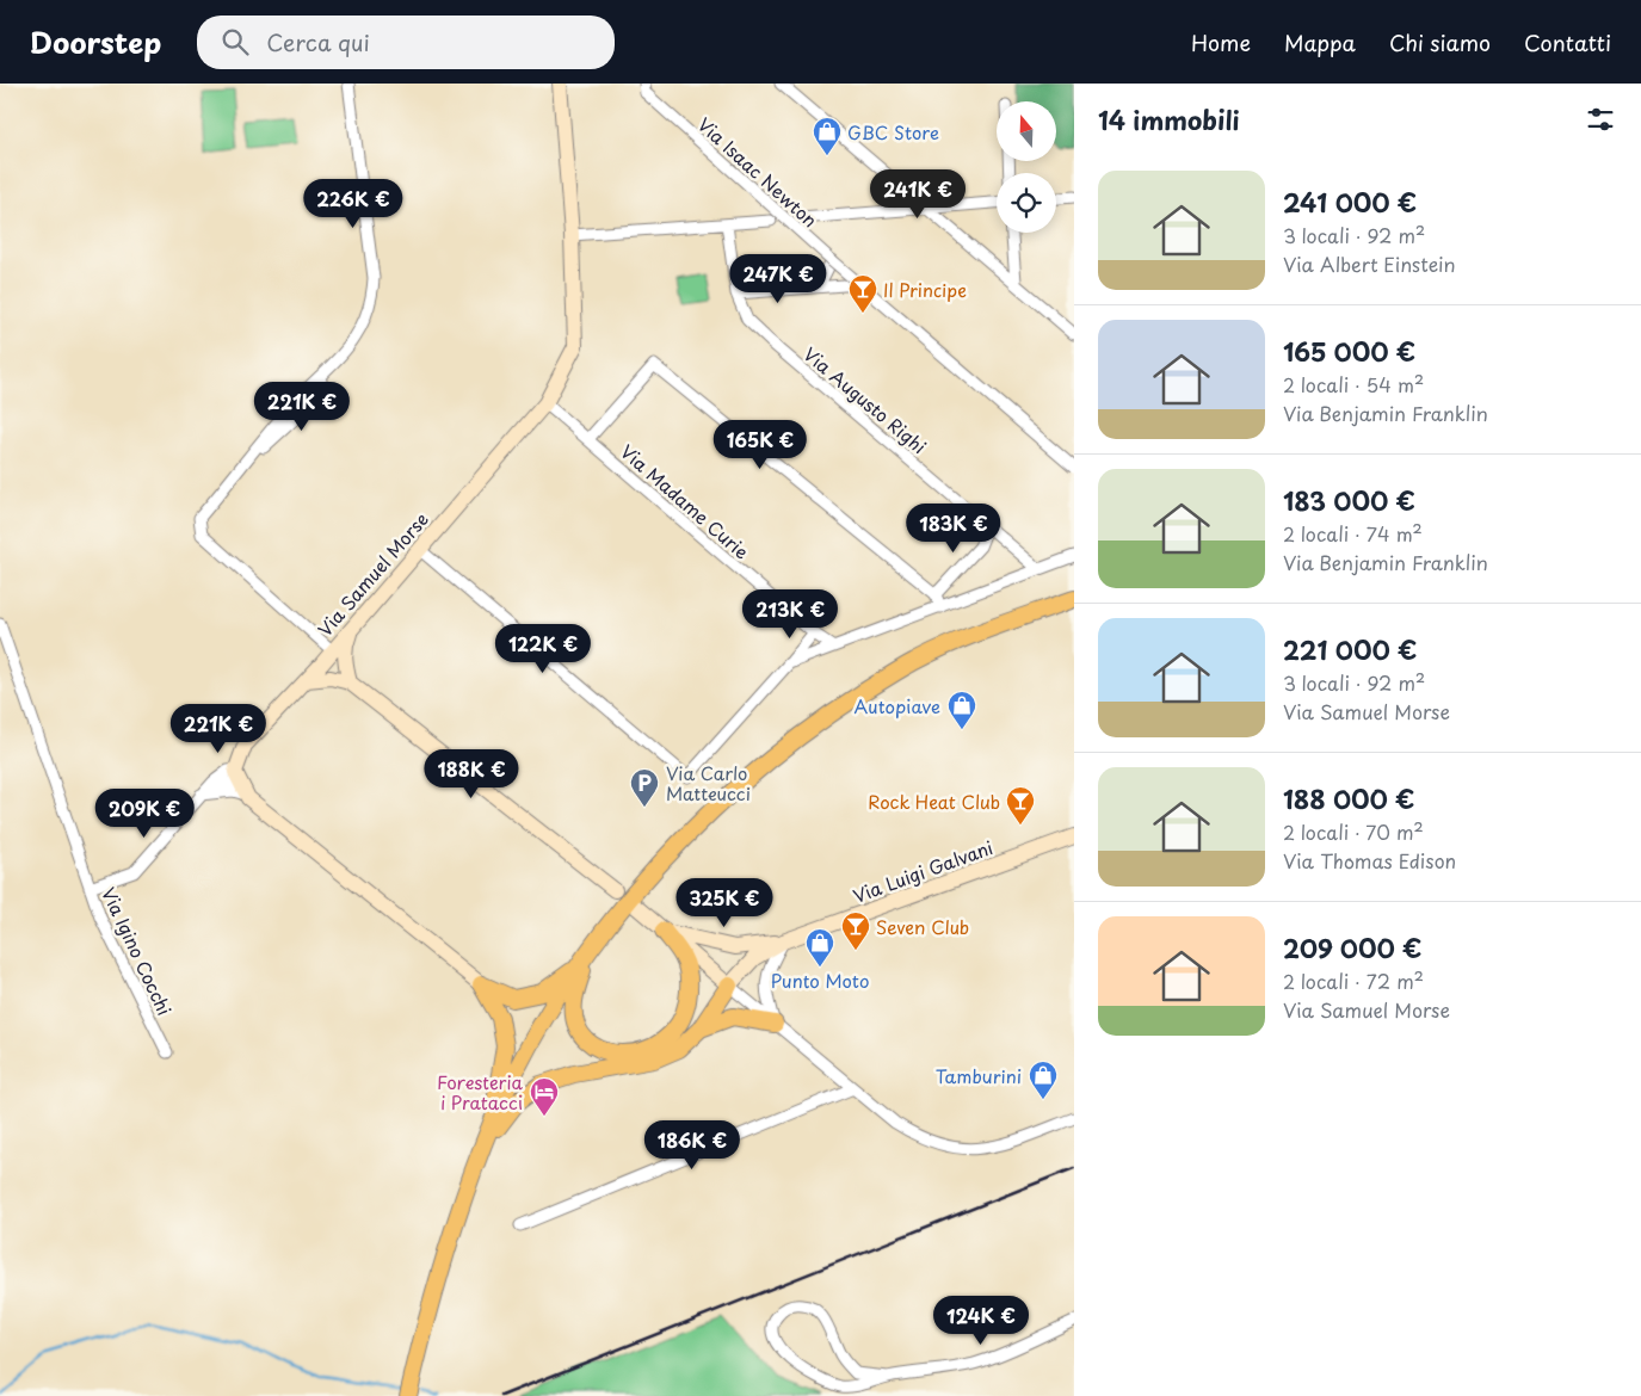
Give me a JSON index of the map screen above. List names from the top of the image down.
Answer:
{
  "streets": {
    "street": [
      "Via Isaac Newton",
      "Via Augusto Righi",
      "Via Madame Curie",
      "Via Samuel Morse",
      "Via Luigi Galvani",
      "Via Igino Cocchi"
    ]
  },
  "crossings": [
    ["Via Madame Curie", "Via Samuel Morse"]
  ],
  "places": {
    "shop": [
      "GBC Store",
      "Autopiave",
      "Punto Moto",
      "Tamburini"
    ],
    "bar": ["Il Principe", "Rock Heat Club", "Seven Club"],
    "parking": ["Via Carlo Matteucci"],
    "hotel": ["Foresteria i Pratacci"]
  },
  "north": "top",
  "page": {
    "header": "Doorstep",
    "search": "Cerca qui",
    "nav": [
      "Home",
      "Mappa",
      "Chi siamo",
      "Contatti"
    ],
    "heading": "14 immobili",
    "list": [
      {
        "name": "241 000 €",
        "note": "3 locali · 92 m² · Via Albert Einstein"
      },
      {
        "name": "165 000 €",
        "note": "2 locali · 54 m² · Via Benjamin Franklin"
      },
      {
        "name": "183 000 €",
        "note": "2 locali · 74 m² · Via Benjamin Franklin"
      },
      {
        "name": "221 000 €",
        "note": "3 locali · 92 m² · Via Samuel Morse"
      },
      {
        "name": "188 000 €",
        "note": "2 locali · 70 m² · Via Thomas Edison"
      },
      {
        "name": "209 000 €",
        "note": "2 locali · 72 m² · Via Samuel Morse"
      }
    ],
    "price": [
      "241K €",
      "226K €",
      "247K €",
      "221K €",
      "165K €",
      "183K €",
      "213K €",
      "122K €",
      "221K €",
      "188K €",
      "209K €",
      "325K €",
      "186K €",
      "124K €"
    ]
  }
}
